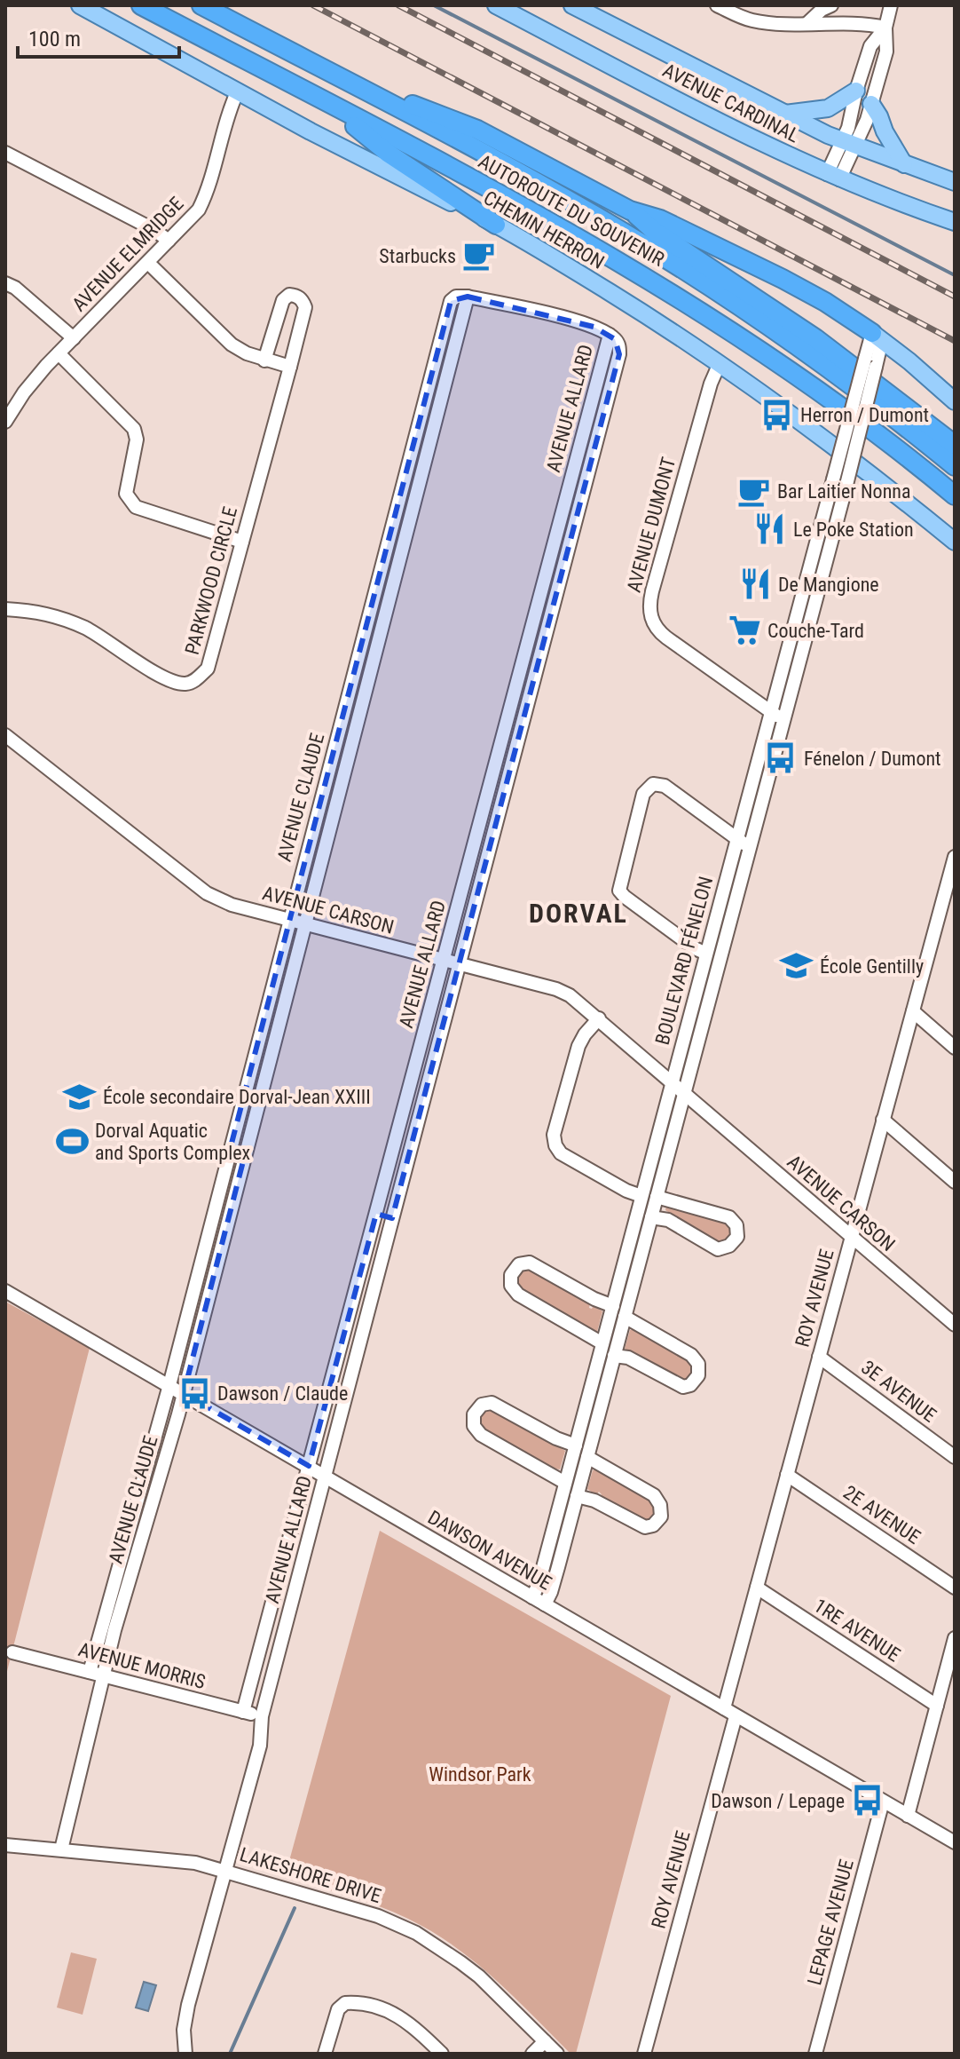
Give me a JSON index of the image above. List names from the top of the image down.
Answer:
{
  "streets": {
    "highway": ["AUTOROUTE DU SOUVENIR"],
    "main road": ["AVENUE CARDINAL", "CHEMIN HERRON"],
    "street": [
      "AVENUE ELMRIDGE",
      "AVENUE ALLARD",
      "AVENUE DUMONT",
      "PARKWOOD CIRCLE",
      "AVENUE CLAUDE",
      "AVENUE CARSON",
      "BOULEVARD FÉNELON",
      "ROY AVENUE",
      "3E AVENUE",
      "2E AVENUE",
      "DAWSON AVENUE",
      "1RE AVENUE",
      "AVENUE MORRIS",
      "LAKESHORE DRIVE",
      "LEPAGE AVENUE"
    ]
  },
  "crossings": [
    ["CHEMIN HERRON", "AVENUE ELMRIDGE"],
    ["CHEMIN HERRON", "AVENUE DUMONT"],
    ["AVENUE ALLARD", "AVENUE CARSON"],
    ["AVENUE ALLARD", "DAWSON AVENUE"],
    ["AVENUE ALLARD", "AVENUE MORRIS"],
    ["AVENUE ALLARD", "LAKESHORE DRIVE"],
    ["AVENUE DUMONT", "BOULEVARD FÉNELON"],
    ["AVENUE CLAUDE", "AVENUE CARSON"],
    ["AVENUE CLAUDE", "DAWSON AVENUE"],
    ["AVENUE CLAUDE", "AVENUE MORRIS"],
    ["AVENUE CLAUDE", "LAKESHORE DRIVE"],
    ["AVENUE CARSON", "BOULEVARD FÉNELON"],
    ["AVENUE CARSON", "ROY AVENUE"],
    ["BOULEVARD FÉNELON", "DAWSON AVENUE"],
    ["ROY AVENUE", "3E AVENUE"],
    ["ROY AVENUE", "2E AVENUE"],
    ["ROY AVENUE", "DAWSON AVENUE"],
    ["ROY AVENUE", "1RE AVENUE"],
    ["DAWSON AVENUE", "LEPAGE AVENUE"]
  ],
  "districts": ["DORVAL"],
  "parks": ["Windsor Park"],
  "places": {
    "cafe": ["Starbucks", "Bar Laitier Nonna"],
    "bus stop": [
      "Herron / Dumont",
      "Fénelon / Dumont",
      "Dawson / Claude",
      "Dawson / Lepage"
    ],
    "restaurant": ["Le Poke Station", "De Mangione"],
    "supermarket": ["Couche-Tard"],
    "school or university": ["École Gentilly", "École secondaire Dorval-Jean XXIII"],
    "sports": ["Dorval Aquatic and Sports Complex"]
  },
  "scale_bar": "100 m"
}
